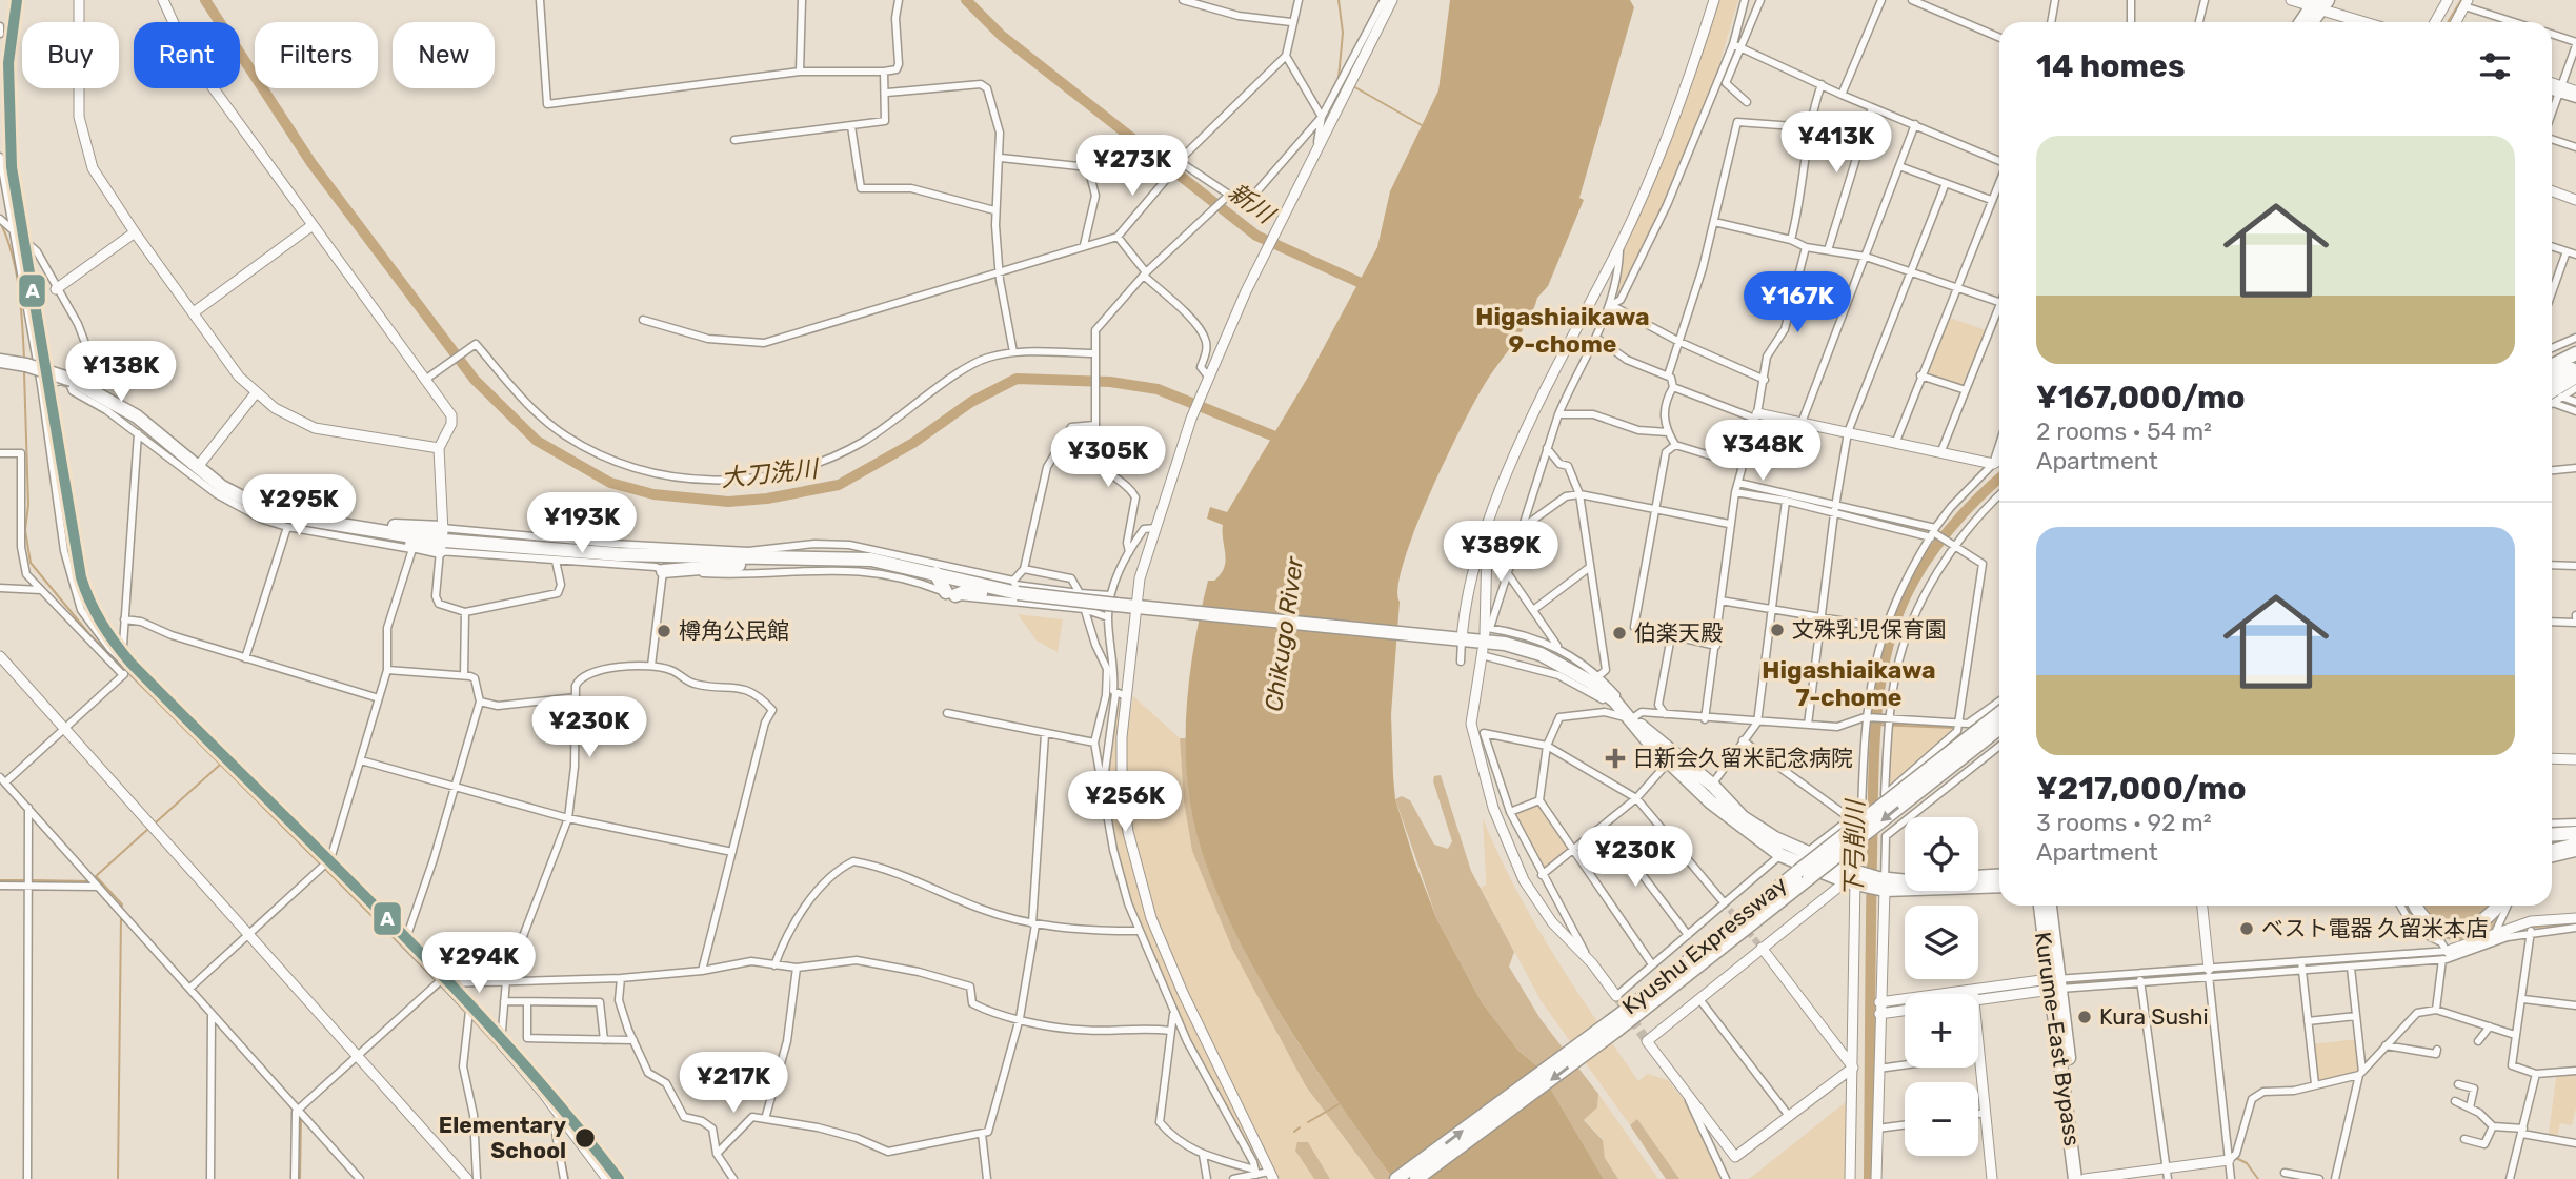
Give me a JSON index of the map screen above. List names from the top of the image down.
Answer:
{
  "streets": {
    "highway": ["Kyushu Expressway", "Kurume-East Bypass"]
  },
  "districts": ["Higashiaikawa 9-chome", "Higashiaikawa 7-chome"],
  "water": [
    "新川",
    "大刀洗川",
    "Chikugo River",
    "下弓削川"
  ],
  "places": {
    "other": [
      "文殊乳児保育園",
      "樽角公民館",
      "伯楽天殿",
      "ベスト電器 久留米本店",
      "Kura Sushi",
      "Elementary School"
    ],
    "health": ["日新会久留米記念病院"]
  },
  "lines": ["transit line A"],
  "page": {
    "chip": [
      "Buy",
      "Rent",
      "Filters",
      "New"
    ],
    "heading": "14 homes",
    "list": [
      {
        "name": "¥167,000/mo",
        "note": "2 rooms · 54 m² · Apartment"
      },
      {
        "name": "¥217,000/mo",
        "note": "3 rooms · 92 m² · Apartment"
      }
    ],
    "price": [
      "¥413K",
      "¥273K",
      "¥167K",
      "¥138K",
      "¥348K",
      "¥305K",
      "¥295K",
      "¥193K",
      "¥389K",
      "¥230K",
      "¥256K",
      "¥230K",
      "¥294K",
      "¥217K"
    ],
    "map_buttons": ["+", "−"]
  }
}
